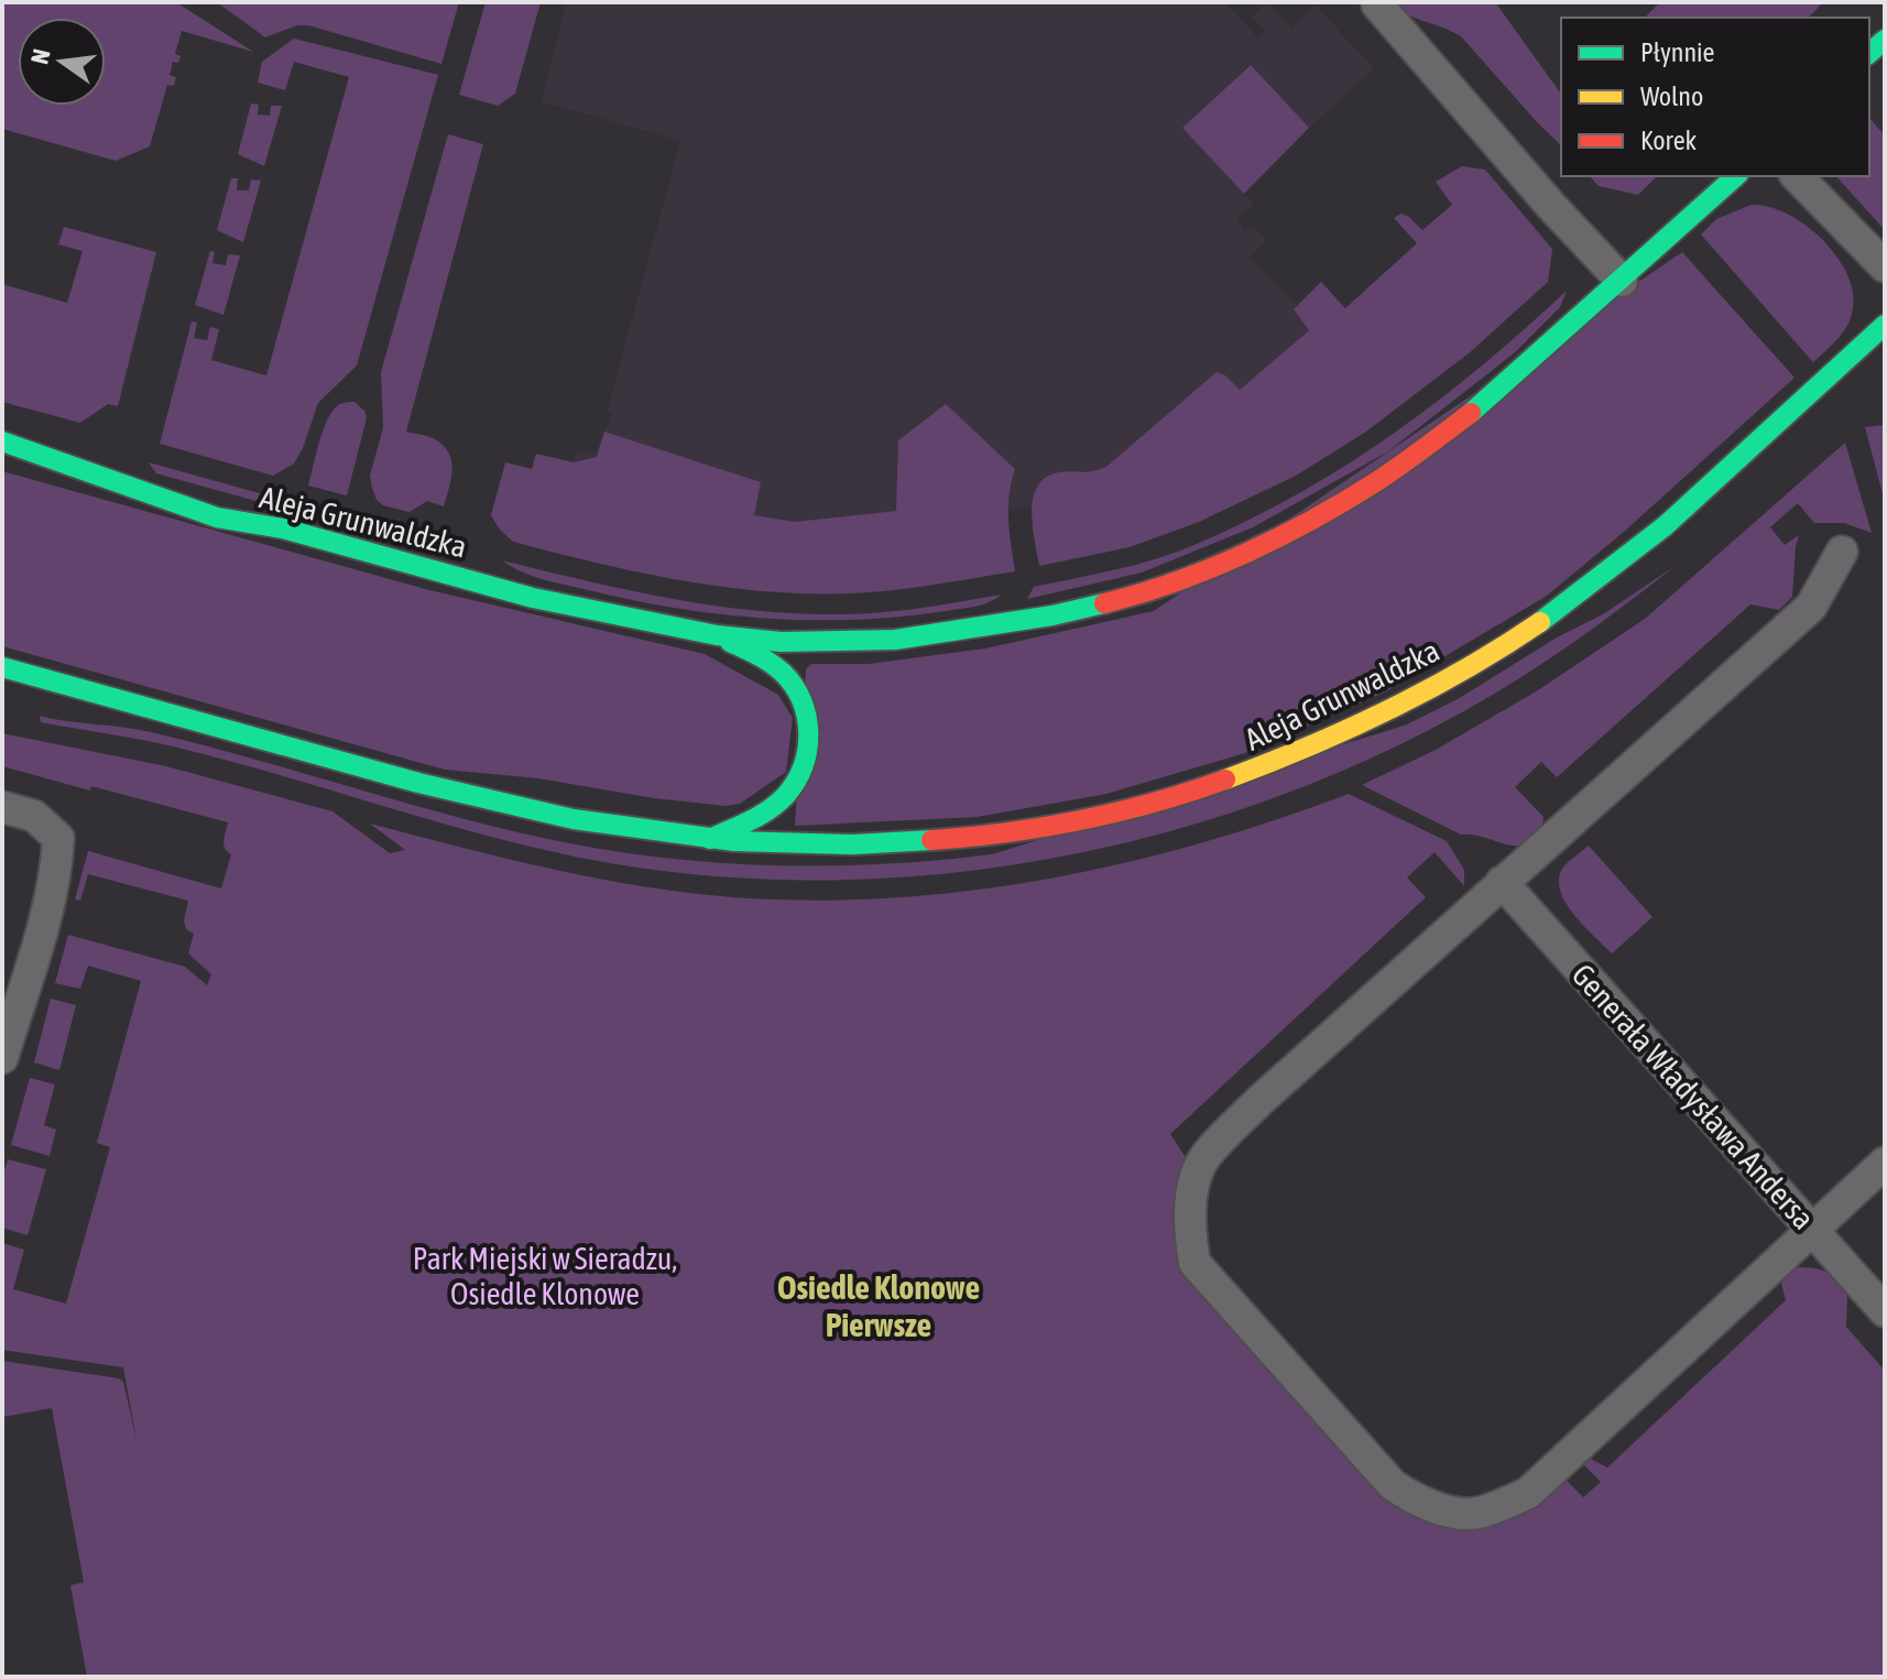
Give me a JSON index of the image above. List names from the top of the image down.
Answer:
{
  "streets": {
    "street": ["Aleja Grunwaldzka", "Generała Władysława Andersa"]
  },
  "districts": ["Osiedle Klonowe Pierwsze"],
  "parks": ["Park Miejski w Sieradzu, Osiedle Klonowe"],
  "legend": ["Płynnie", "Wolno", "Korek"],
  "north": "left"
}
